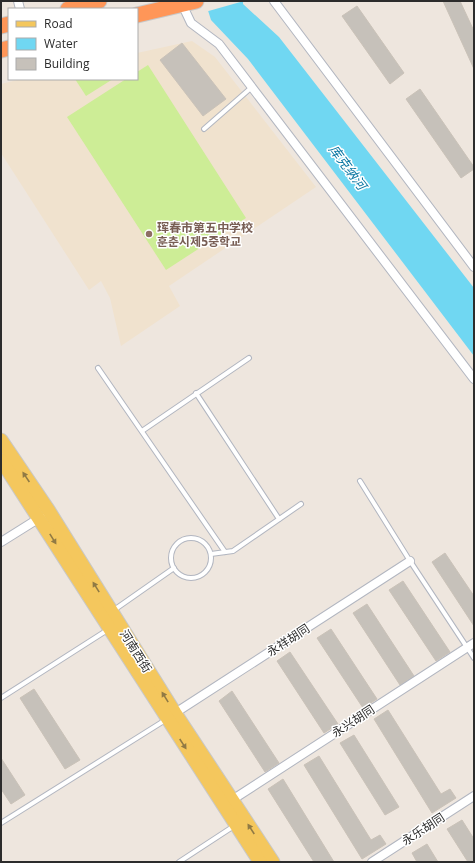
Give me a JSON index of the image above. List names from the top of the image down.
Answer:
{
  "streets": {
    "main road": ["河南西街"],
    "street": ["永祥胡同", "永兴胡同", "永乐胡同"]
  },
  "crossings": [
    ["永祥胡同", "河南西街"],
    ["河南西街", "永兴胡同"]
  ],
  "water": ["库克纳河"],
  "places": ["珲春市第五中学校 훈춘시제5중학교"],
  "legend": ["Road", "Water", "Building"]
}
